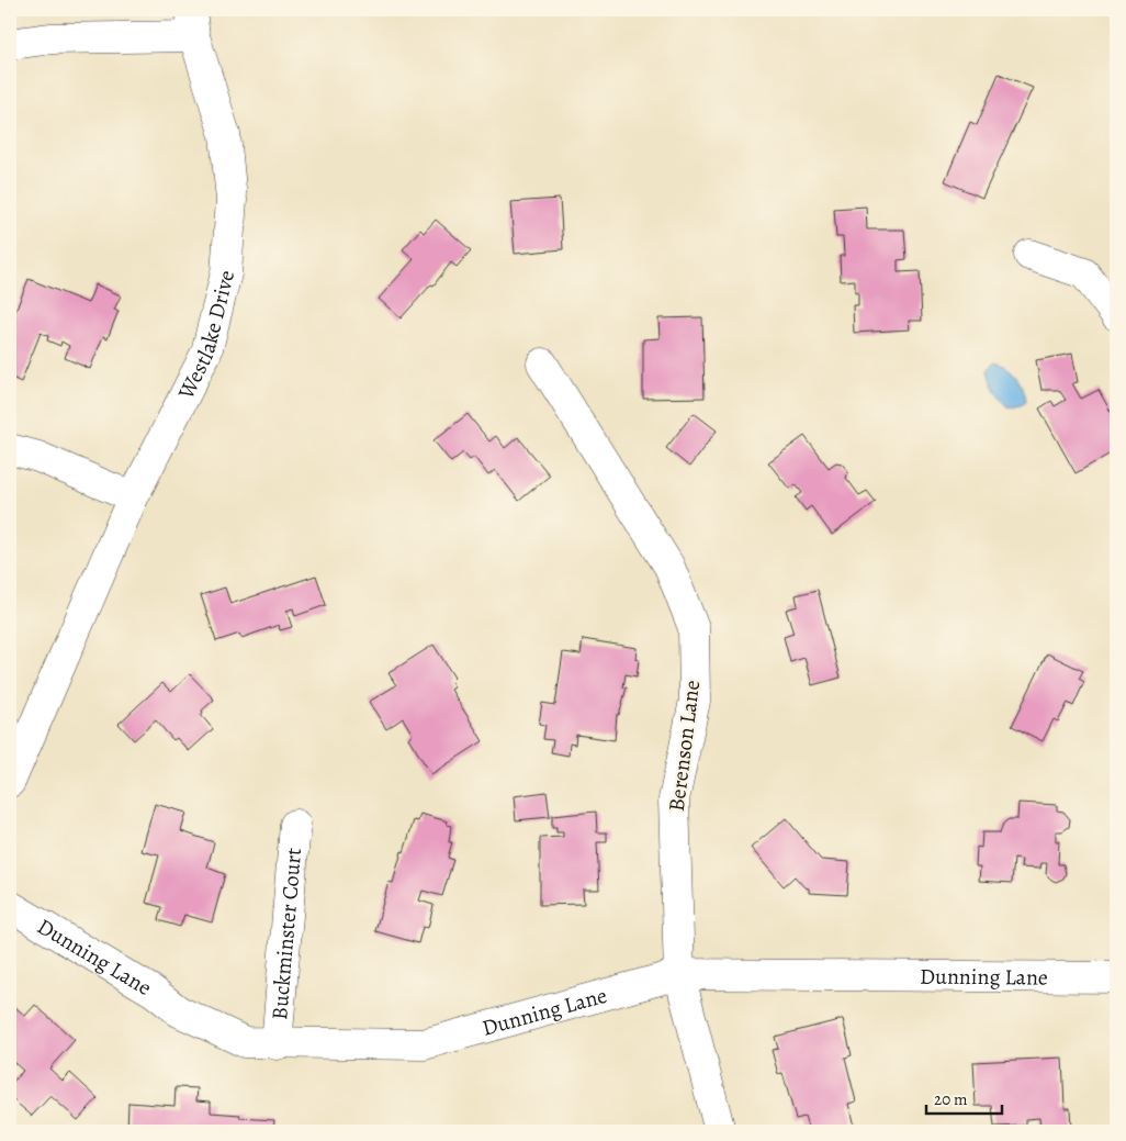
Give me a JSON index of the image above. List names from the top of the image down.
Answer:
{
  "streets": {
    "street": [
      "Westlake Drive",
      "Berenson Lane",
      "Buckminster Court",
      "Dunning Lane"
    ]
  },
  "crossings": [
    ["Berenson Lane", "Dunning Lane"],
    ["Buckminster Court", "Dunning Lane"]
  ],
  "scale_bar": "20 m"
}
